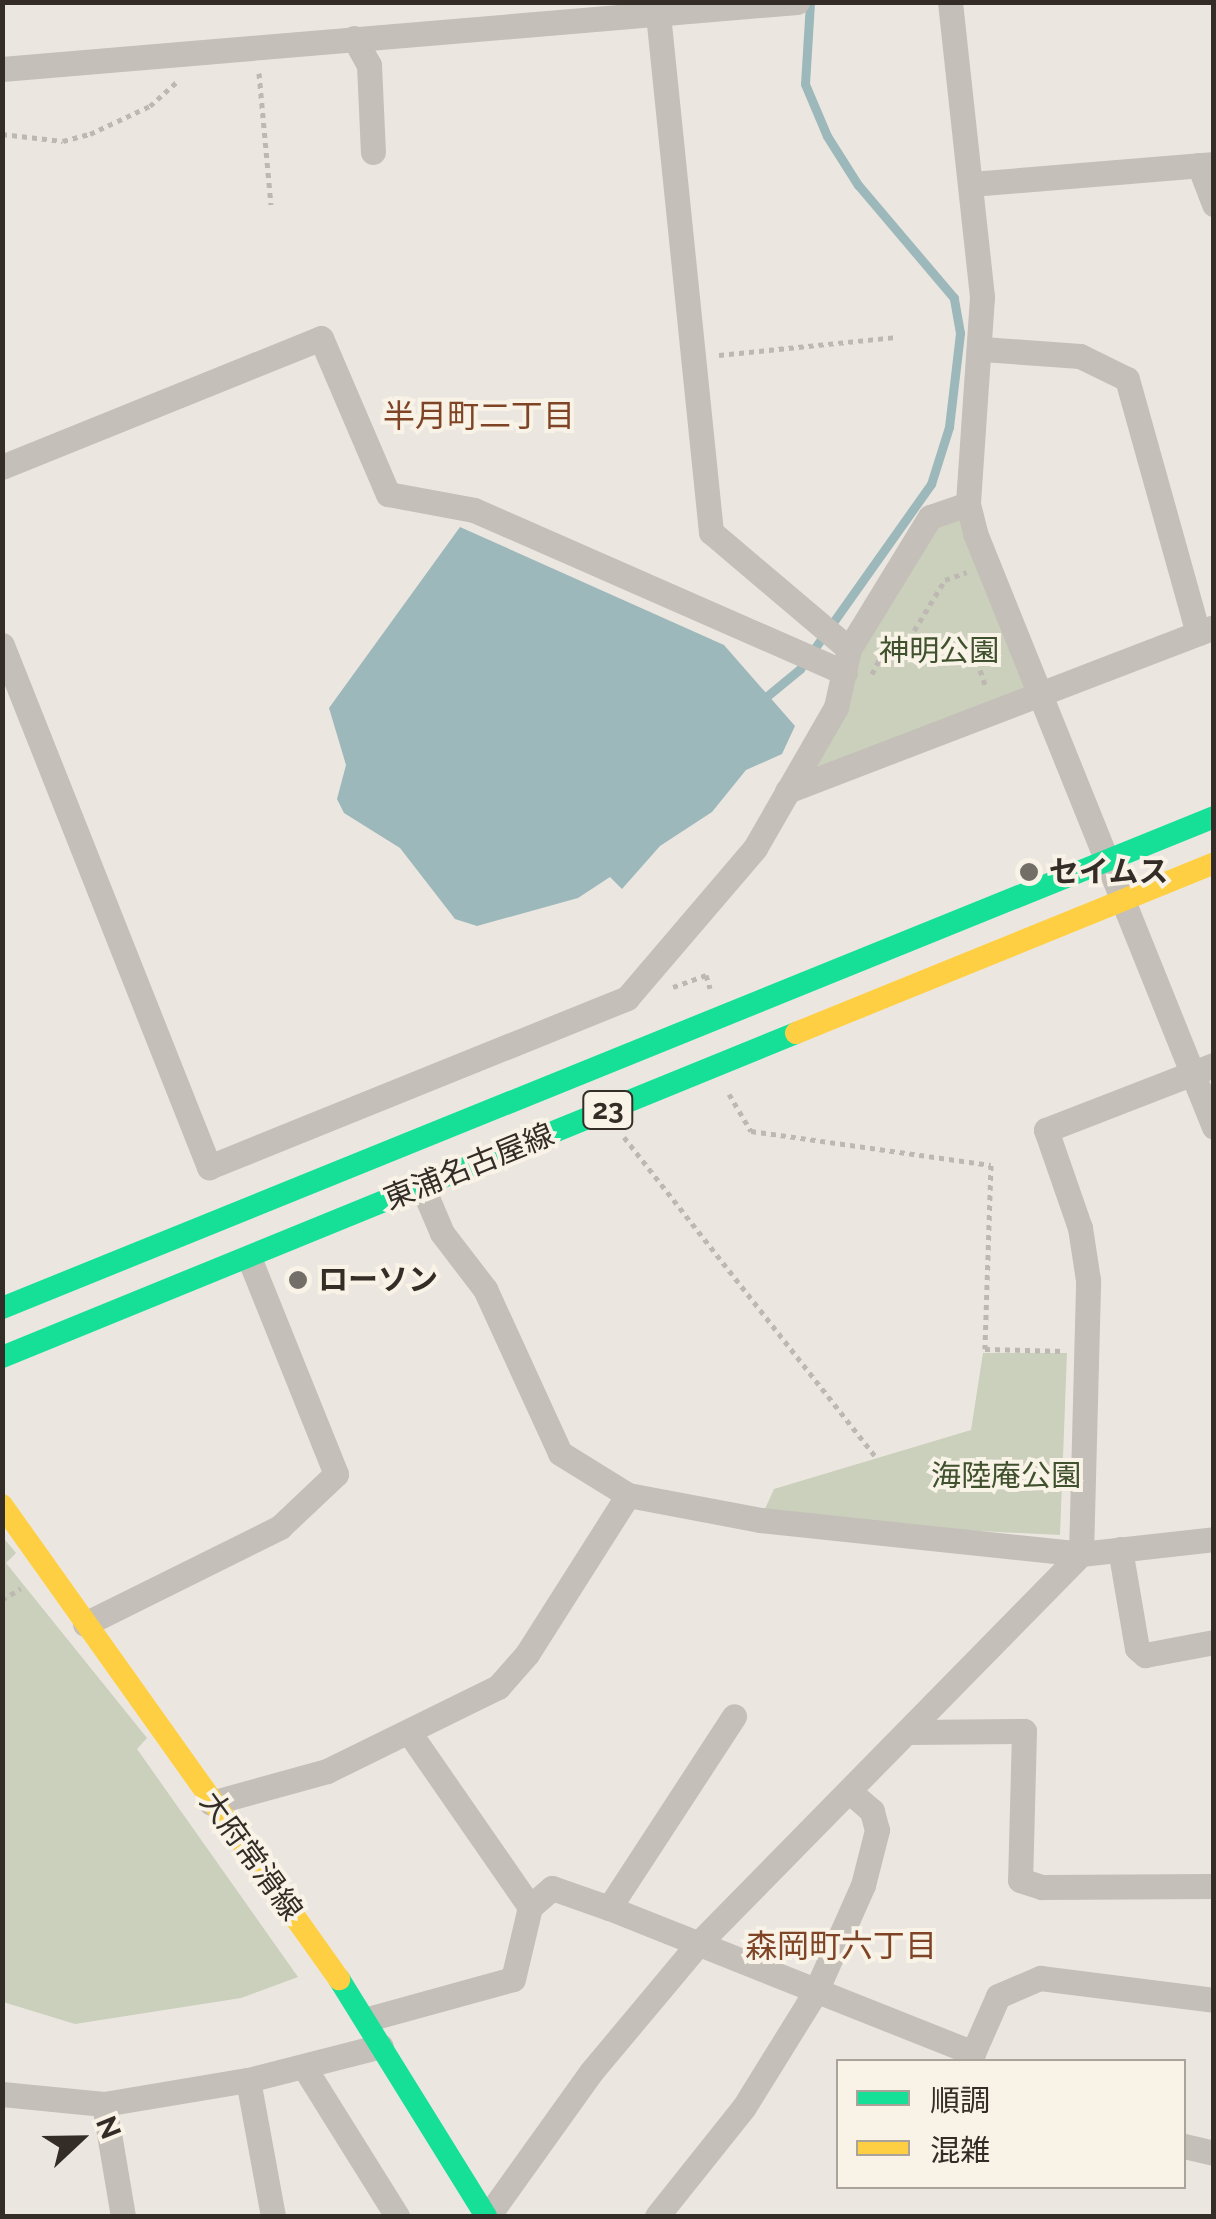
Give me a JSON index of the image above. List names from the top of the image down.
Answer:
{
  "streets": {
    "main road": ["23", "東浦名古屋線", "大府常滑線"]
  },
  "districts": ["半月町二丁目", "森岡町六丁目"],
  "parks": ["神明公園", "海陸庵公園"],
  "places": ["セイムス", "ローソン"],
  "legend": ["順調", "混雑"],
  "north": "right"
}
